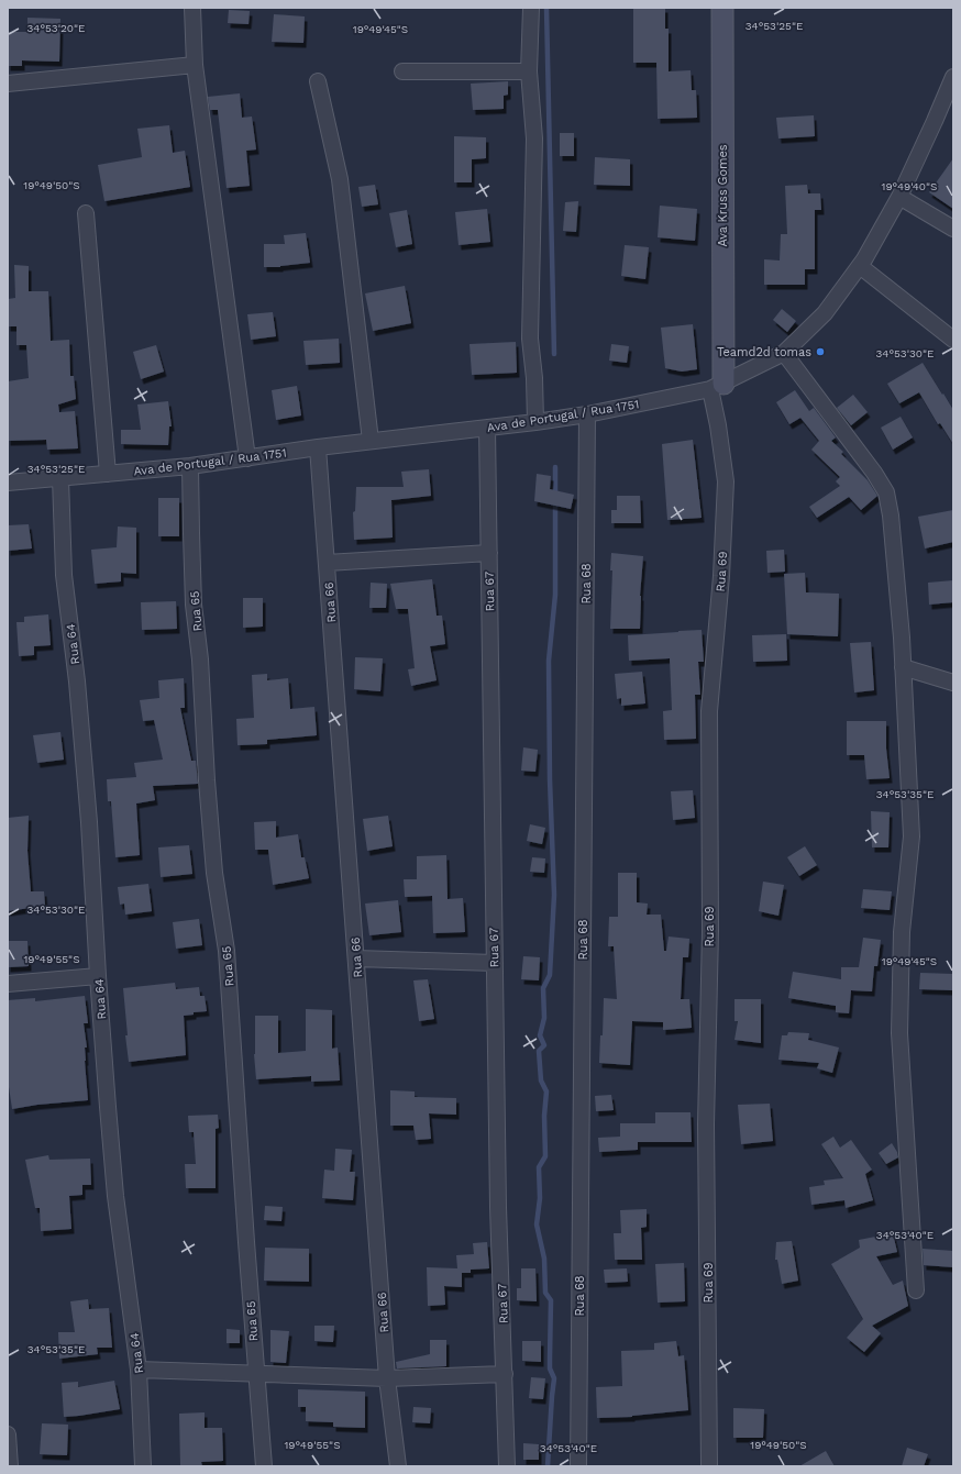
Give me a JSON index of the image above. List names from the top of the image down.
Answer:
{
  "streets": {
    "street": [
      "Ava Kruss Gomes",
      "Ava de Portugal / Rua 1751",
      "Rua 69",
      "Rua 68",
      "Rua 67",
      "Rua 66",
      "Rua 65",
      "Rua 64"
    ]
  },
  "crossings": [
    ["Ava Kruss Gomes", "Ava de Portugal / Rua 1751"],
    ["Ava Kruss Gomes", "Rua 69"],
    ["Ava de Portugal / Rua 1751", "Rua 69"],
    ["Ava de Portugal / Rua 1751", "Rua 68"],
    ["Ava de Portugal / Rua 1751", "Rua 67"],
    ["Ava de Portugal / Rua 1751", "Rua 66"],
    ["Ava de Portugal / Rua 1751", "Rua 65"],
    ["Ava de Portugal / Rua 1751", "Rua 64"]
  ],
  "places": ["Teamd2d tomas"],
  "coordinates": [
    "34°53'25\"E",
    "34°53'20\"E",
    "19°49'45\"S",
    "19°49'50\"S",
    "19°49'40\"S",
    "34°53'30\"E",
    "34°53'35\"E",
    "19°49'55\"S",
    "34°53'40\"E"
  ]
}
